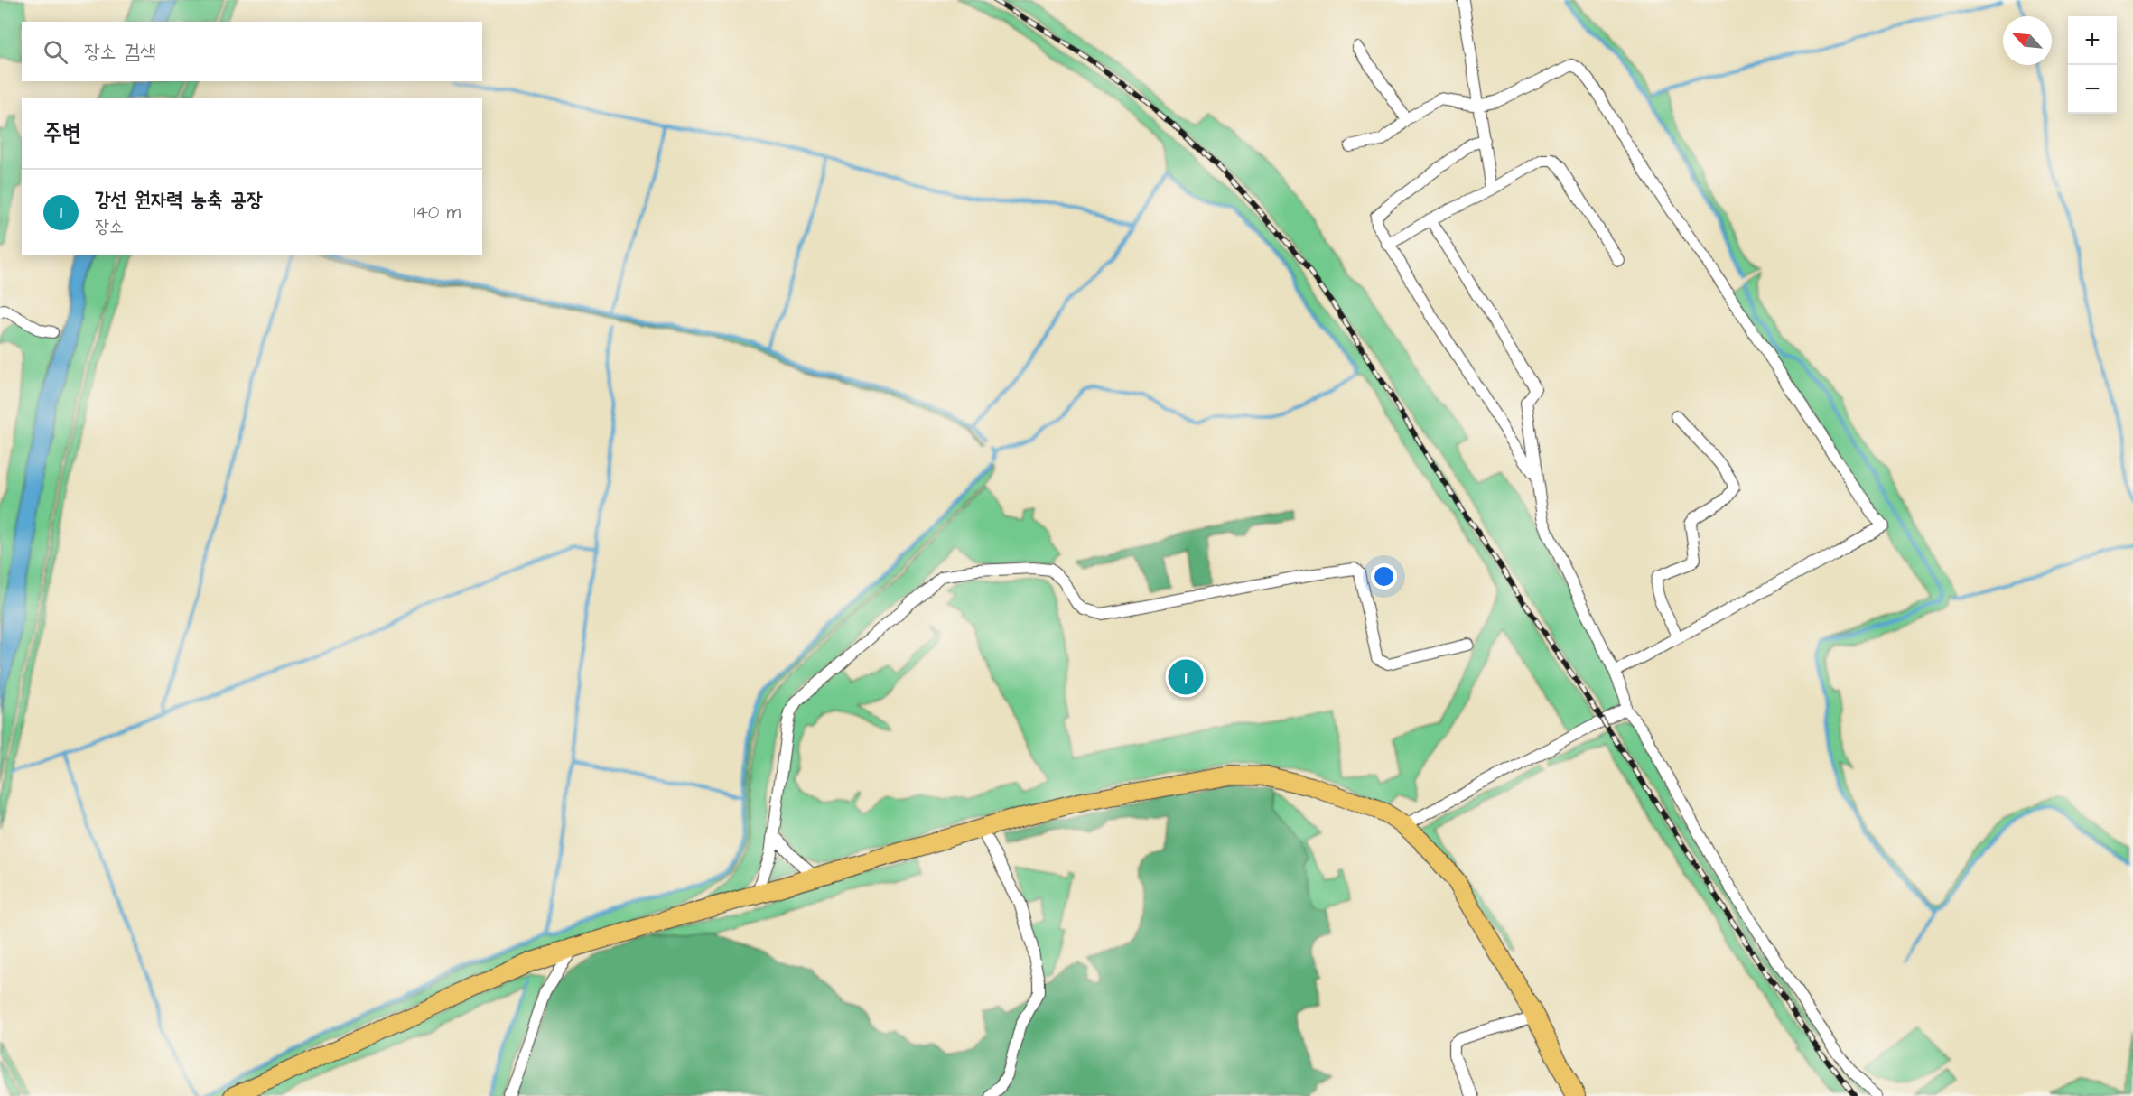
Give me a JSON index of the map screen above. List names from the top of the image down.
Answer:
{
  "north": "top left",
  "page": {
    "map_buttons": ["+", "−"],
    "search": "장소 검색",
    "heading": "주변",
    "list": [
      {
        "mark": "1",
        "name": "강선 원자력 농축 공장",
        "note": "장소",
        "value": "140 m"
      }
    ],
    "pins": "1"
  }
}
